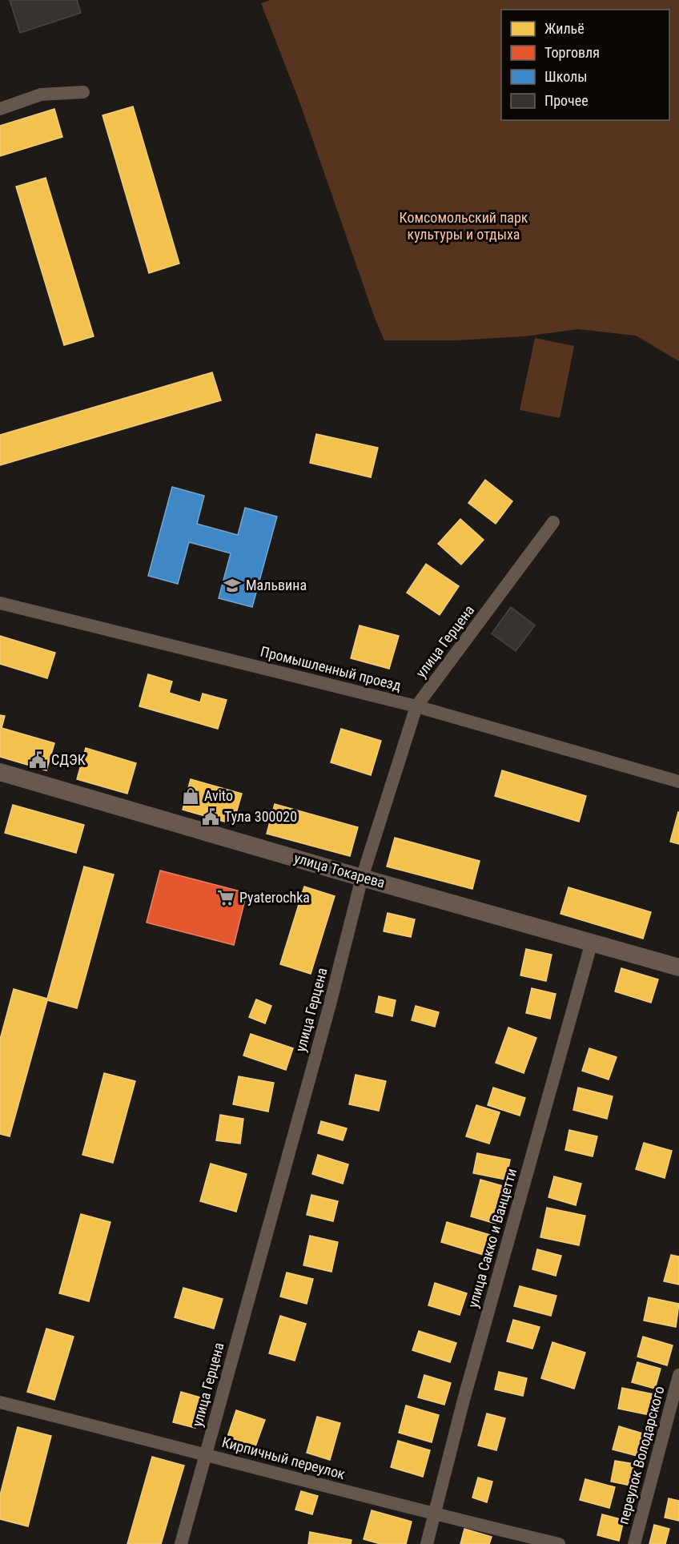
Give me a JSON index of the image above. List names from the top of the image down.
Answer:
{
  "streets": {
    "street": [
      "улица Герцена",
      "Промышленный проезд",
      "улица Токарева",
      "улица Сакко и Ванцетти",
      "переулок Володарского",
      "Кирпичный переулок"
    ]
  },
  "crossings": [
    ["улица Герцена", "Промышленный проезд"],
    ["улица Герцена", "улица Токарева"],
    ["улица Герцена", "Кирпичный переулок"],
    ["улица Токарева", "улица Сакко и Ванцетти"],
    ["улица Сакко и Ванцетти", "Кирпичный переулок"]
  ],
  "parks": ["Комсомольский парк культуры и отдыха"],
  "places": {
    "school or university": ["Мальвина"],
    "public building": ["СДЭК", "Тула 300020"],
    "shop": ["Avito"],
    "supermarket": ["Pyaterochka"]
  },
  "legend": [
    "Жильё",
    "Торговля",
    "Школы",
    "Прочее"
  ]
}
